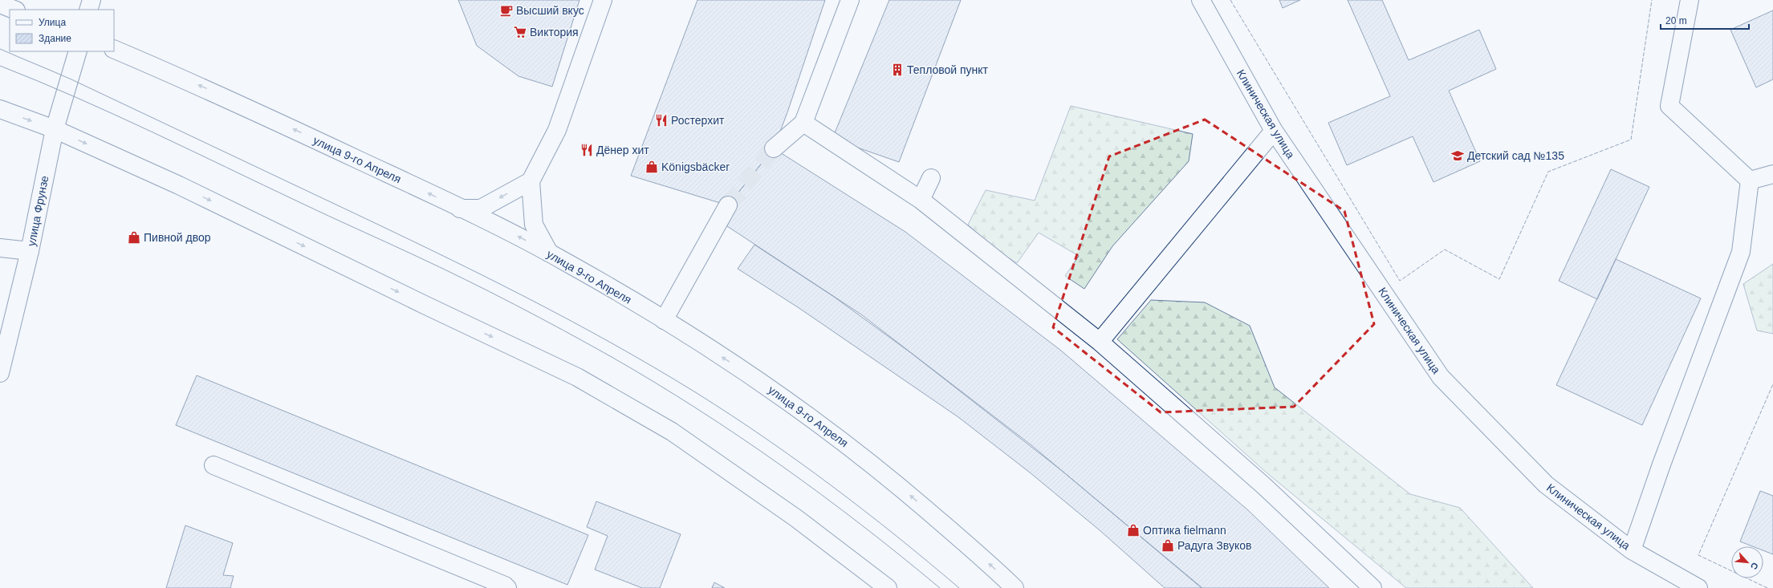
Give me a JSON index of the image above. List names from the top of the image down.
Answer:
{
  "streets": {
    "main road": ["Клиническая улица", "улица 9-го Апреля", "улица Фрунзе"]
  },
  "places": {
    "cafe": ["Высший вкус"],
    "supermarket": ["Виктория"],
    "building": ["Тепловой пункт"],
    "restaurant": ["Ростерхит", "Дёнер хит"],
    "school or university": ["Детский сад №135"],
    "shop": [
      "Königsbäcker",
      "Пивной двор",
      "Оптика fielmann",
      "Радуга Звуков"
    ]
  },
  "legend": ["Улица", "Здание"],
  "scale_bar": "20 m",
  "north": "bottom right"
}
